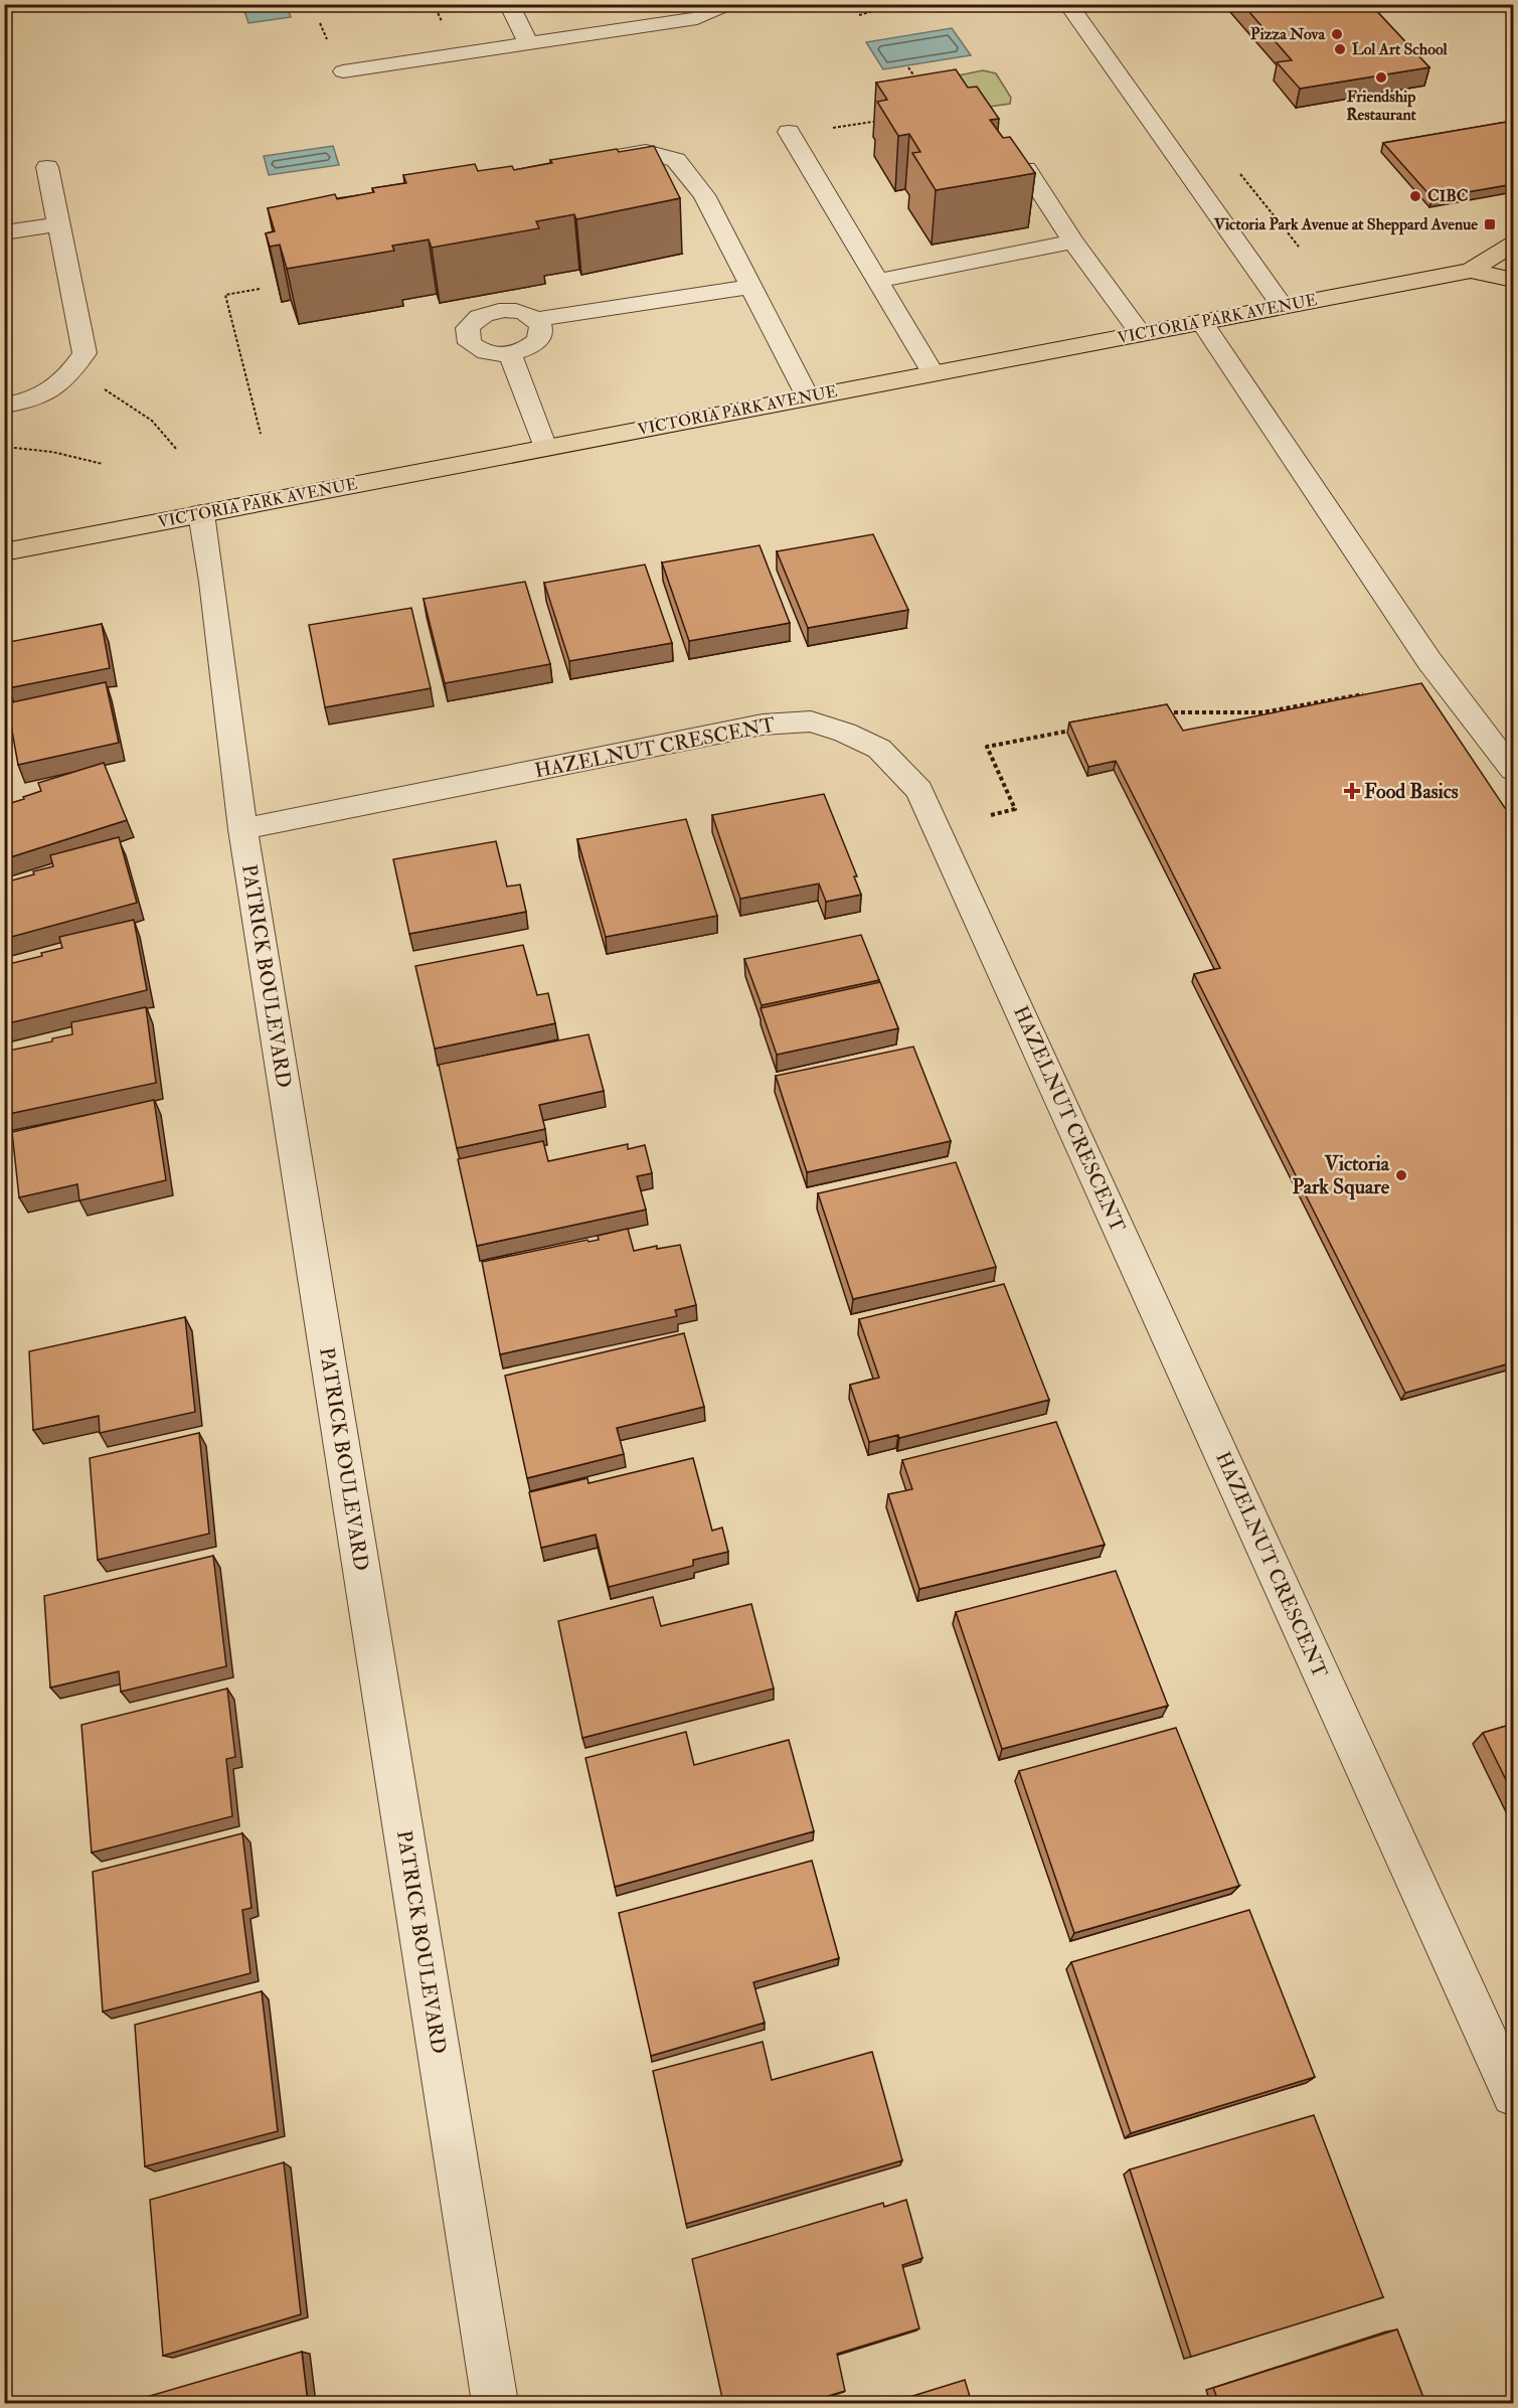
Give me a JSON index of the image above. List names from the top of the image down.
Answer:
{
  "streets": {
    "main road": ["VICTORIA PARK AVENUE"],
    "street": ["HAZELNUT CRESCENT", "PATRICK BOULEVARD"]
  },
  "crossings": [
    ["VICTORIA PARK AVENUE", "PATRICK BOULEVARD"],
    ["HAZELNUT CRESCENT", "PATRICK BOULEVARD"]
  ],
  "places": {
    "other": [
      "Pizza Nova",
      "Lol Art School",
      "Friendship Restaurant",
      "CIBC",
      "Victoria Park Square"
    ],
    "transit": ["Victoria Park Avenue at Sheppard Avenue"],
    "health": ["Food Basics"]
  }
}
